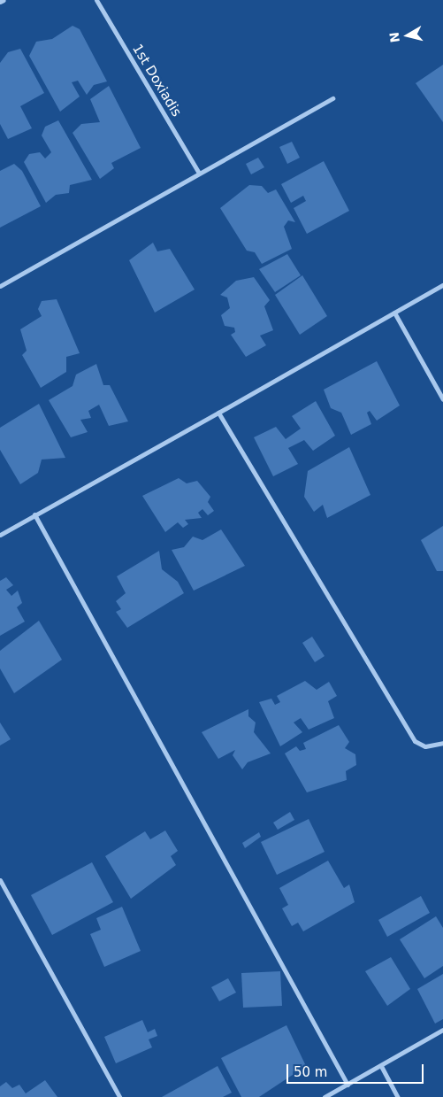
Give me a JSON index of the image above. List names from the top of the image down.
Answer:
{
  "streets": {
    "street": ["1st Doxiadis"]
  },
  "scale_bar": "50 m",
  "north": "left"
}
